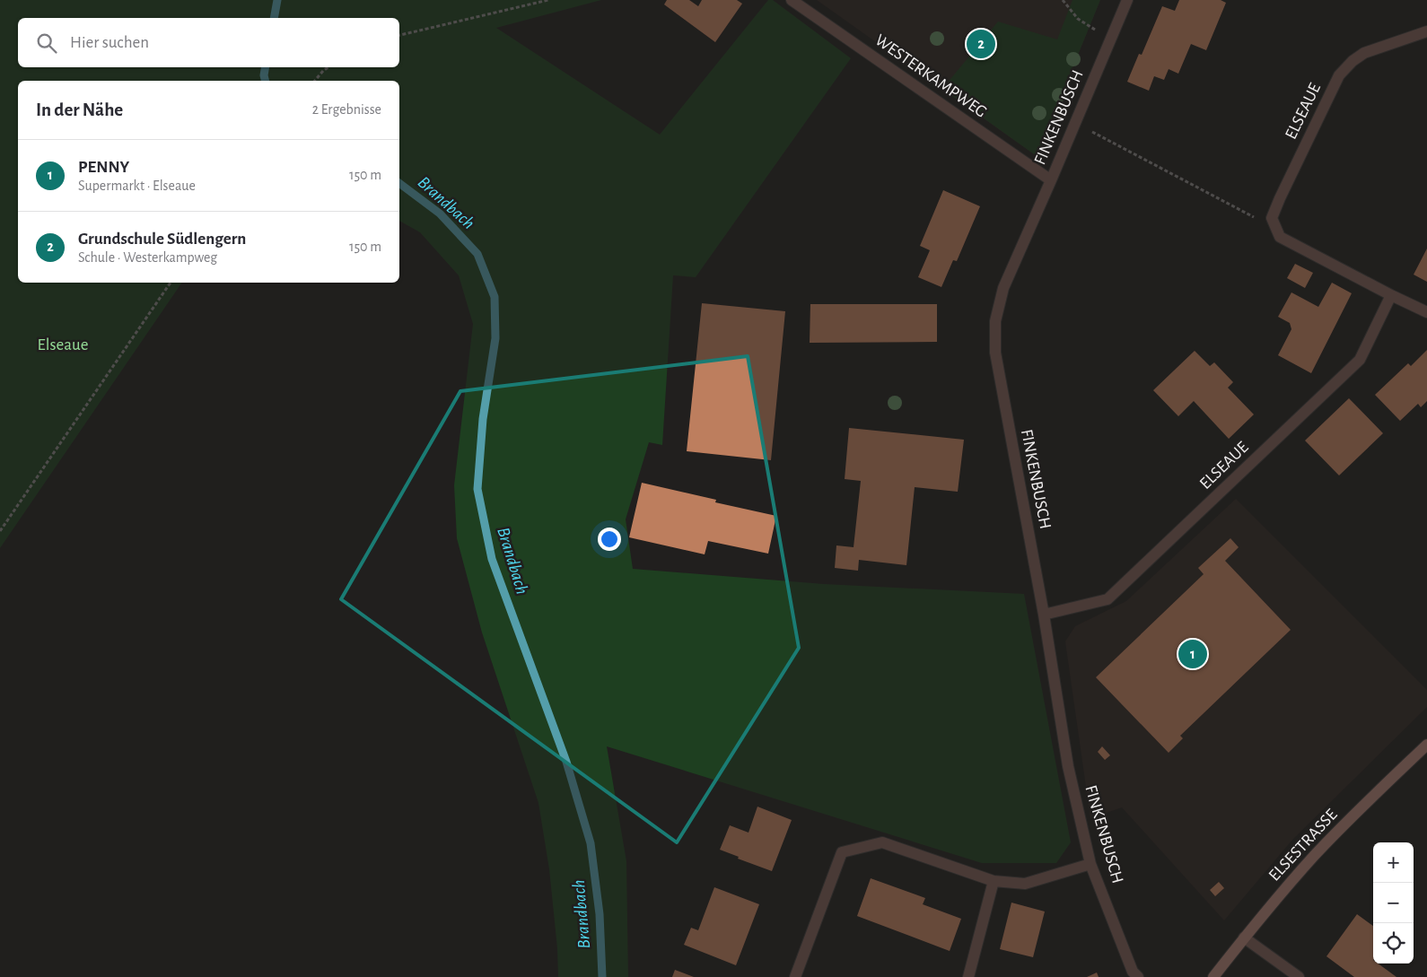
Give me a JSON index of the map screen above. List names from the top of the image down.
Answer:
{
  "streets": {
    "main road": ["ELSESTRASSE"],
    "street": ["WESTERKAMPWEG", "ELSEAUE", "FINKENBUSCH"]
  },
  "crossings": [
    ["WESTERKAMPWEG", "FINKENBUSCH"],
    ["ELSEAUE", "FINKENBUSCH"]
  ],
  "water": ["Brandbach"],
  "parks": ["Elseaue"],
  "page": {
    "search": "Hier suchen",
    "pins": ["2", "1"],
    "heading": ["In der Nähe", "2 Ergebnisse"],
    "list": [
      {
        "mark": "1",
        "name": "PENNY",
        "note": "Supermarkt · Elseaue",
        "value": "150 m"
      },
      {
        "mark": "2",
        "name": "Grundschule Südlengern",
        "note": "Schule · Westerkampweg",
        "value": "150 m"
      }
    ],
    "map_buttons": ["+", "−"]
  }
}
